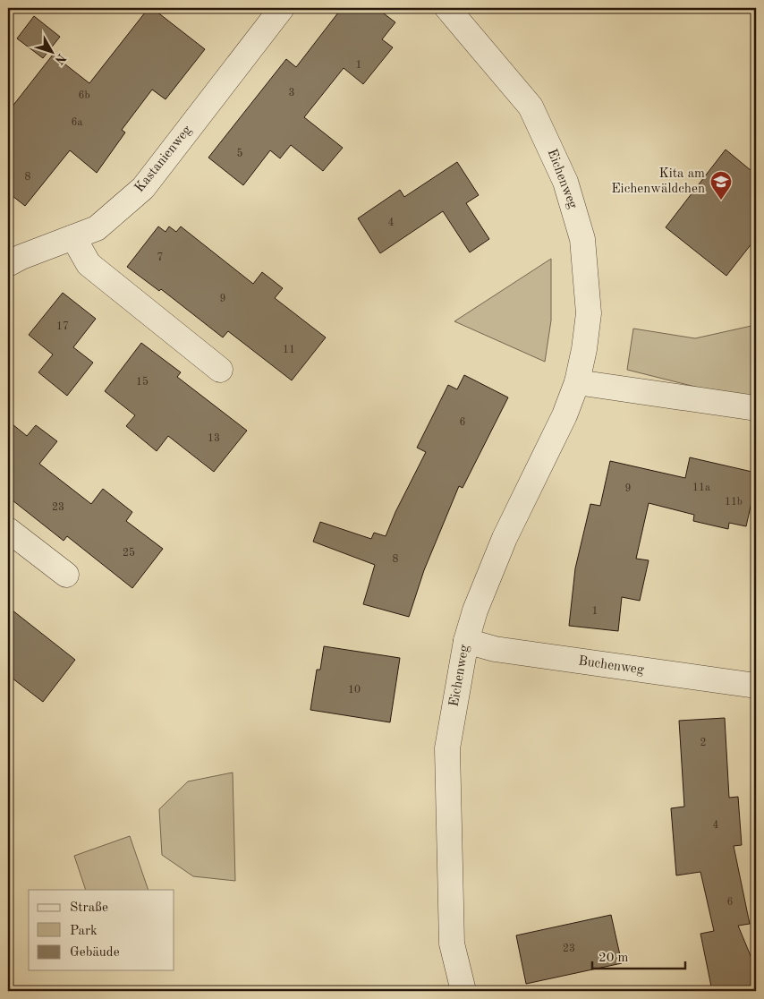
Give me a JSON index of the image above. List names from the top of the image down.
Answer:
{
  "streets": {
    "street": ["Kastanienweg", "Eichenweg", "Buchenweg"]
  },
  "crossings": [
    ["Eichenweg", "Buchenweg"]
  ],
  "places": {
    "school or university": ["Kita am Eichenwäldchen"]
  },
  "house_numbers": [
    "1",
    "3",
    "6b",
    "6a",
    "5",
    "8",
    "4",
    "7",
    "9",
    "17",
    "11",
    "15",
    "6",
    "13",
    "11a",
    "9",
    "11b",
    "23",
    "25",
    "8",
    "1",
    "10",
    "2",
    "4",
    "6",
    "23"
  ],
  "legend": ["Straße", "Park", "Gebäude"],
  "scale_bar": "20 m",
  "north": "bottom right"
}
